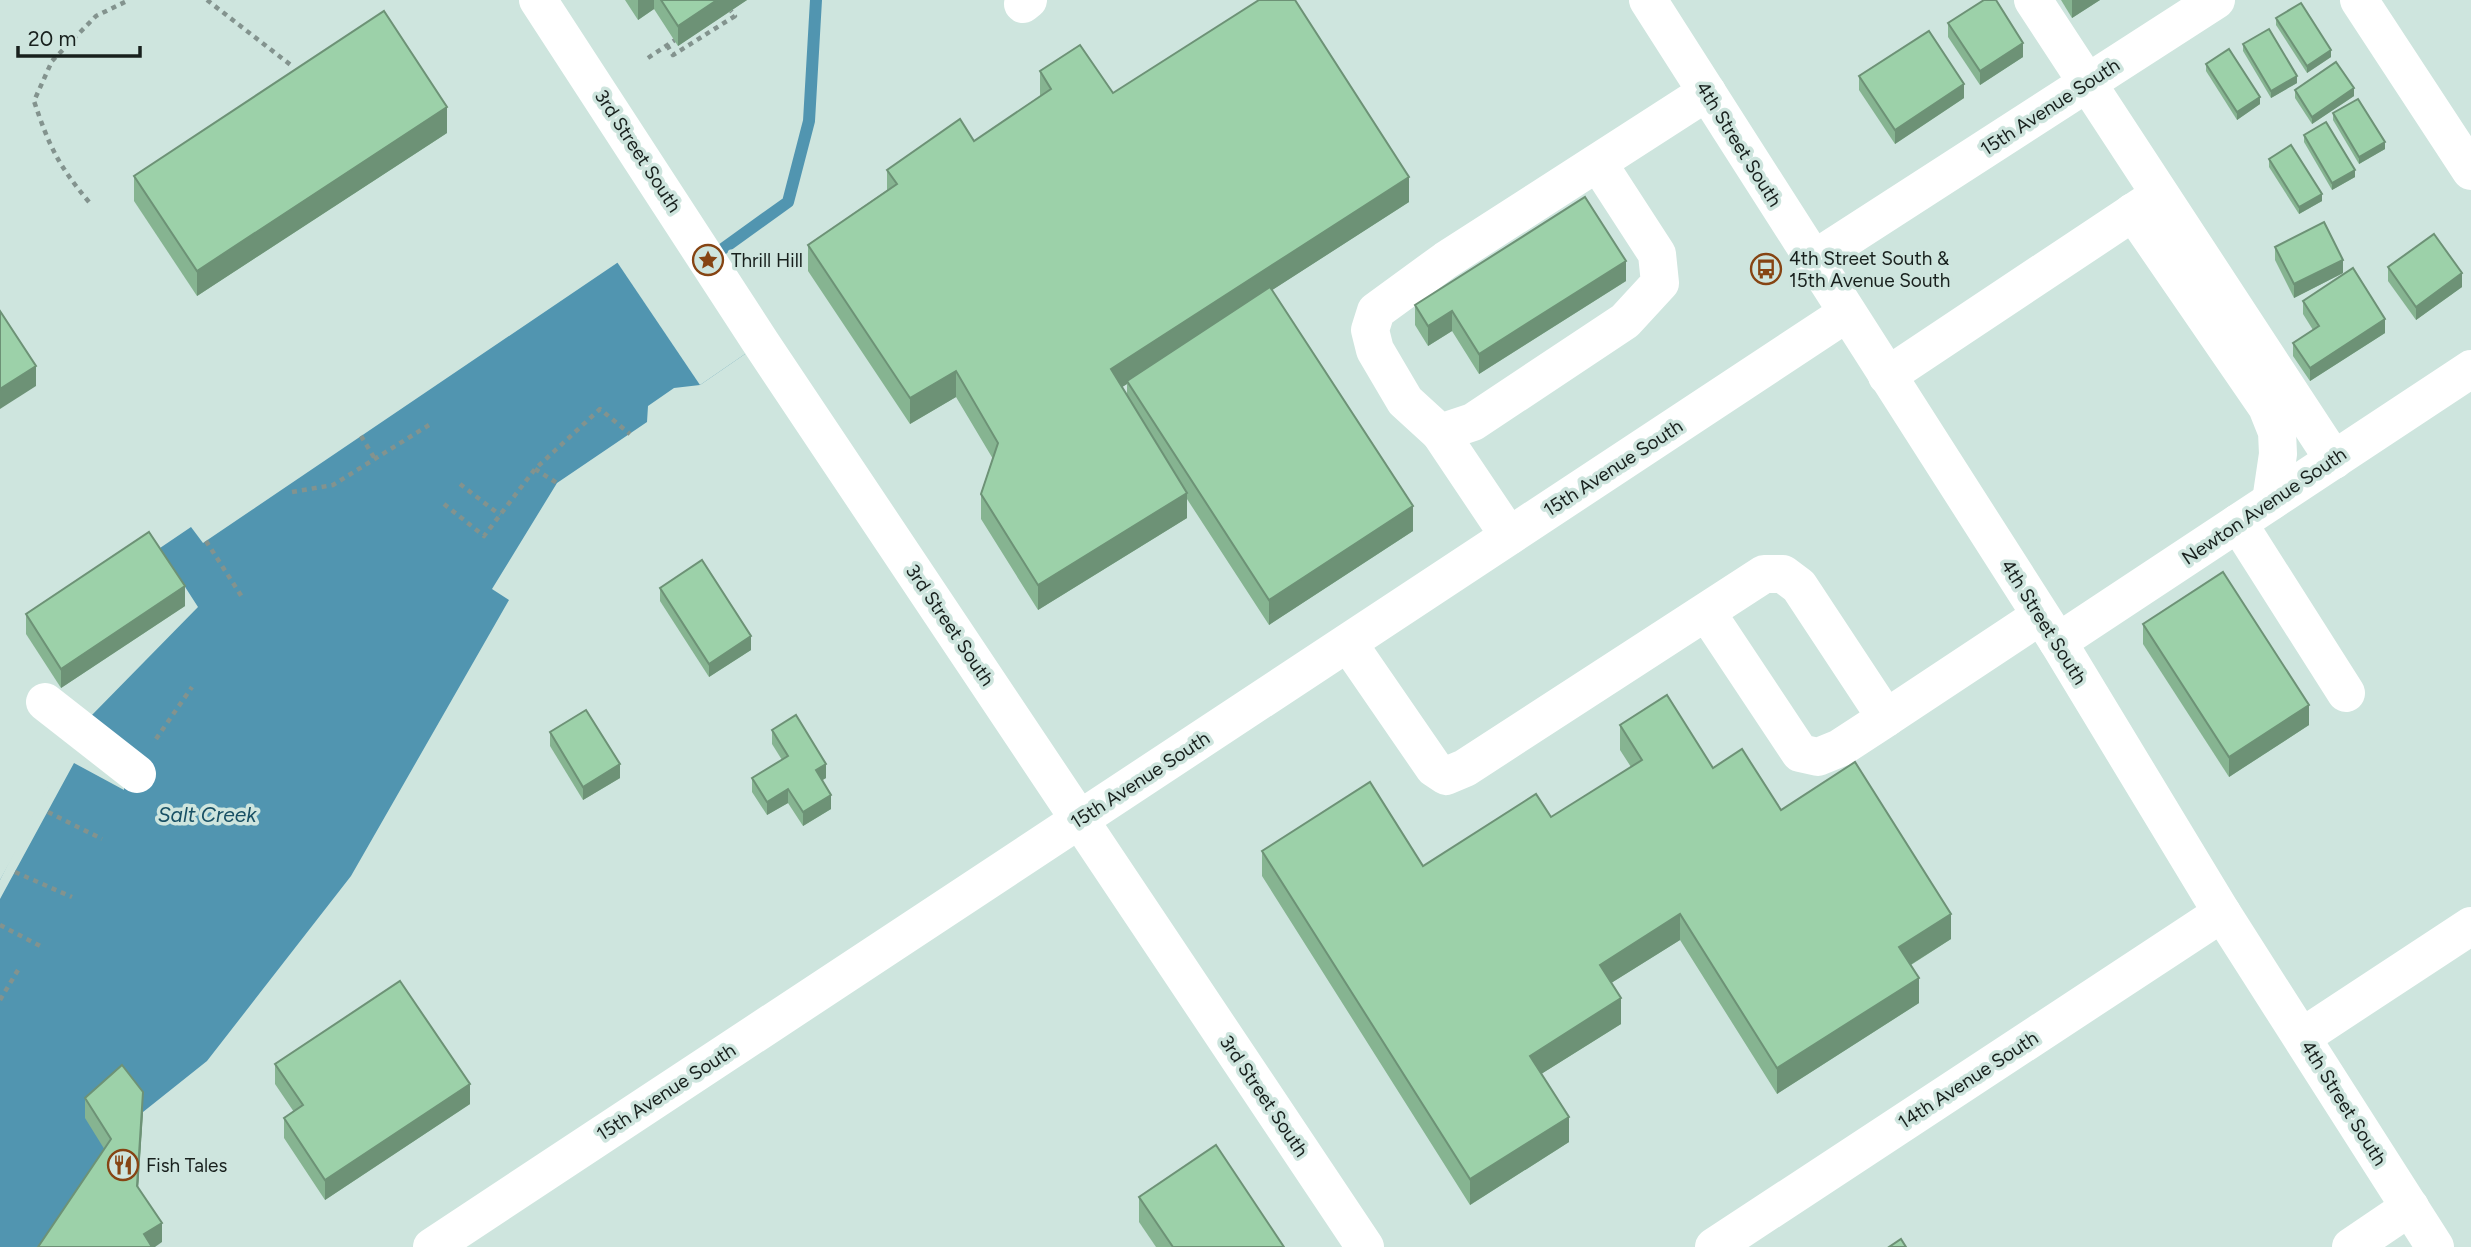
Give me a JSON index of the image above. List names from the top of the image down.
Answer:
{
  "streets": {
    "street": [
      "15th Avenue South",
      "4th Street South",
      "3rd Street South",
      "Newton Avenue South",
      "14th Avenue South"
    ]
  },
  "crossings": [
    ["15th Avenue South", "4th Street South"],
    ["15th Avenue South", "3rd Street South"],
    ["4th Street South", "Newton Avenue South"],
    ["4th Street South", "14th Avenue South"]
  ],
  "water": ["Salt Creek"],
  "places": {
    "place": ["Thrill Hill"],
    "bus stop": ["4th Street South & 15th Avenue South"],
    "restaurant": ["Fish Tales"]
  },
  "scale_bar": "20 m"
}
